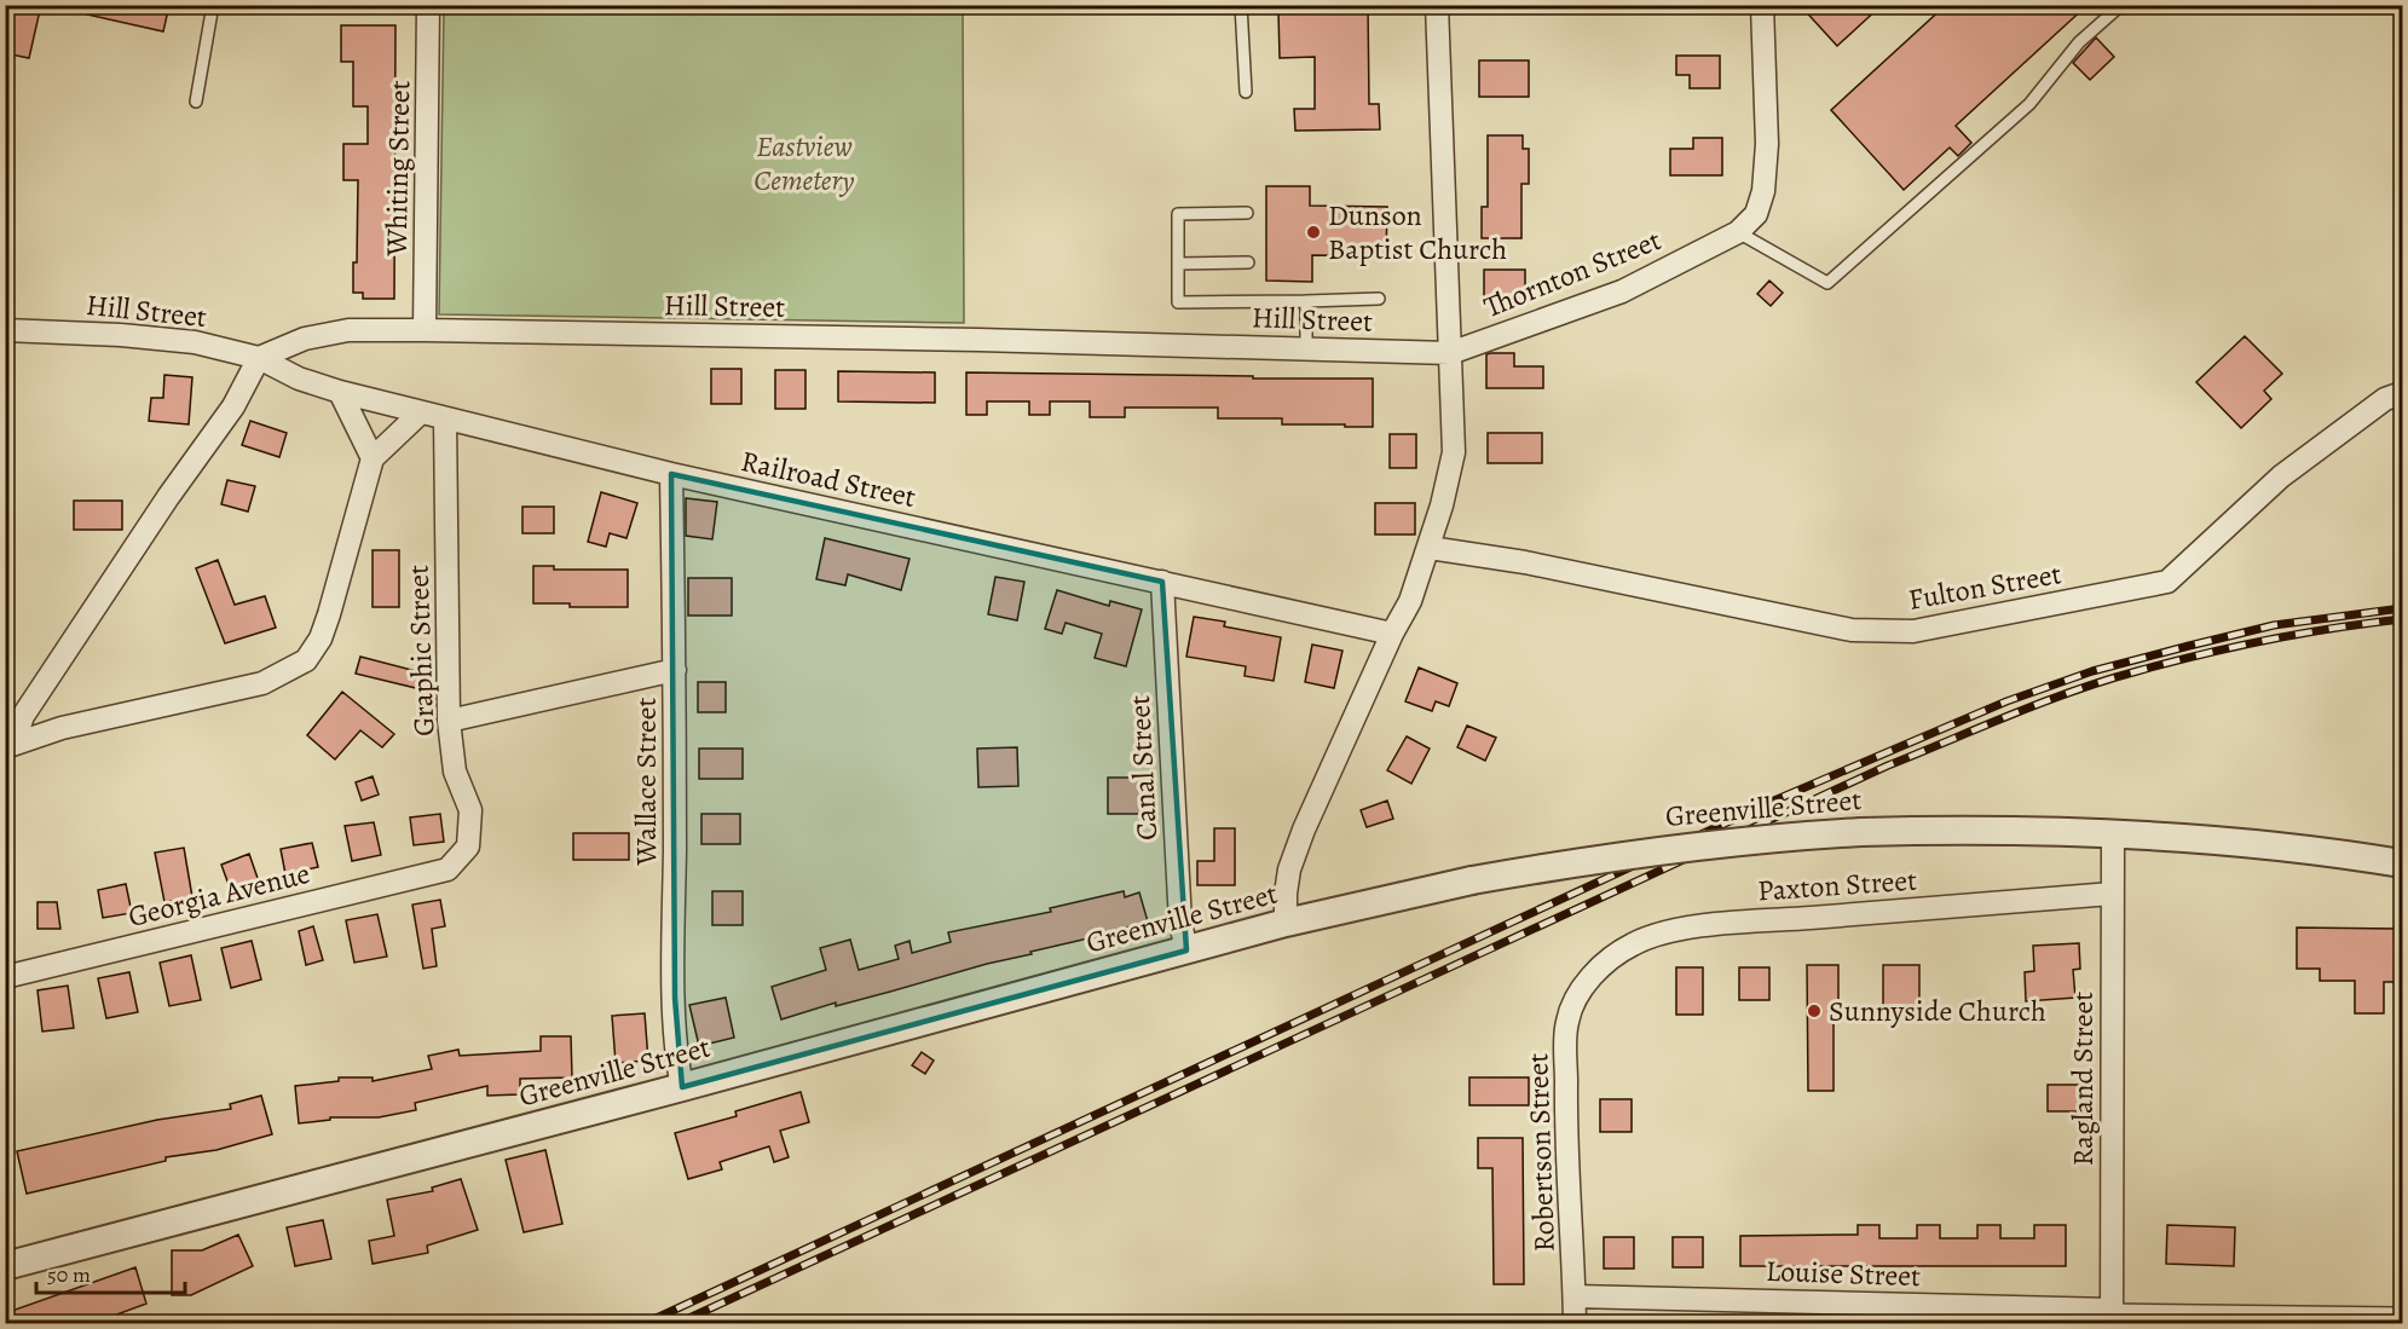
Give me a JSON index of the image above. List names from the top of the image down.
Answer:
{
  "streets": {
    "street": [
      "Whiting Street",
      "Thornton Street",
      "Hill Street",
      "Railroad Street",
      "Fulton Street",
      "Graphic Street",
      "Canal Street",
      "Wallace Street",
      "Greenville Street",
      "Paxton Street",
      "Georgia Avenue",
      "Ragland Street",
      "Robertson Street",
      "Louise Street"
    ]
  },
  "crossings": [
    ["Whiting Street", "Hill Street"],
    ["Thornton Street", "Hill Street"],
    ["Hill Street", "Railroad Street"],
    ["Railroad Street", "Graphic Street"],
    ["Railroad Street", "Canal Street"],
    ["Railroad Street", "Wallace Street"],
    ["Graphic Street", "Georgia Avenue"],
    ["Canal Street", "Greenville Street"],
    ["Wallace Street", "Greenville Street"],
    ["Greenville Street", "Ragland Street"],
    ["Paxton Street", "Ragland Street"],
    ["Paxton Street", "Robertson Street"],
    ["Ragland Street", "Louise Street"],
    ["Robertson Street", "Louise Street"]
  ],
  "parks": ["Eastview Cemetery"],
  "places": ["Dunson Baptist Church", "Sunnyside Church"],
  "scale_bar": "50 m"
}
